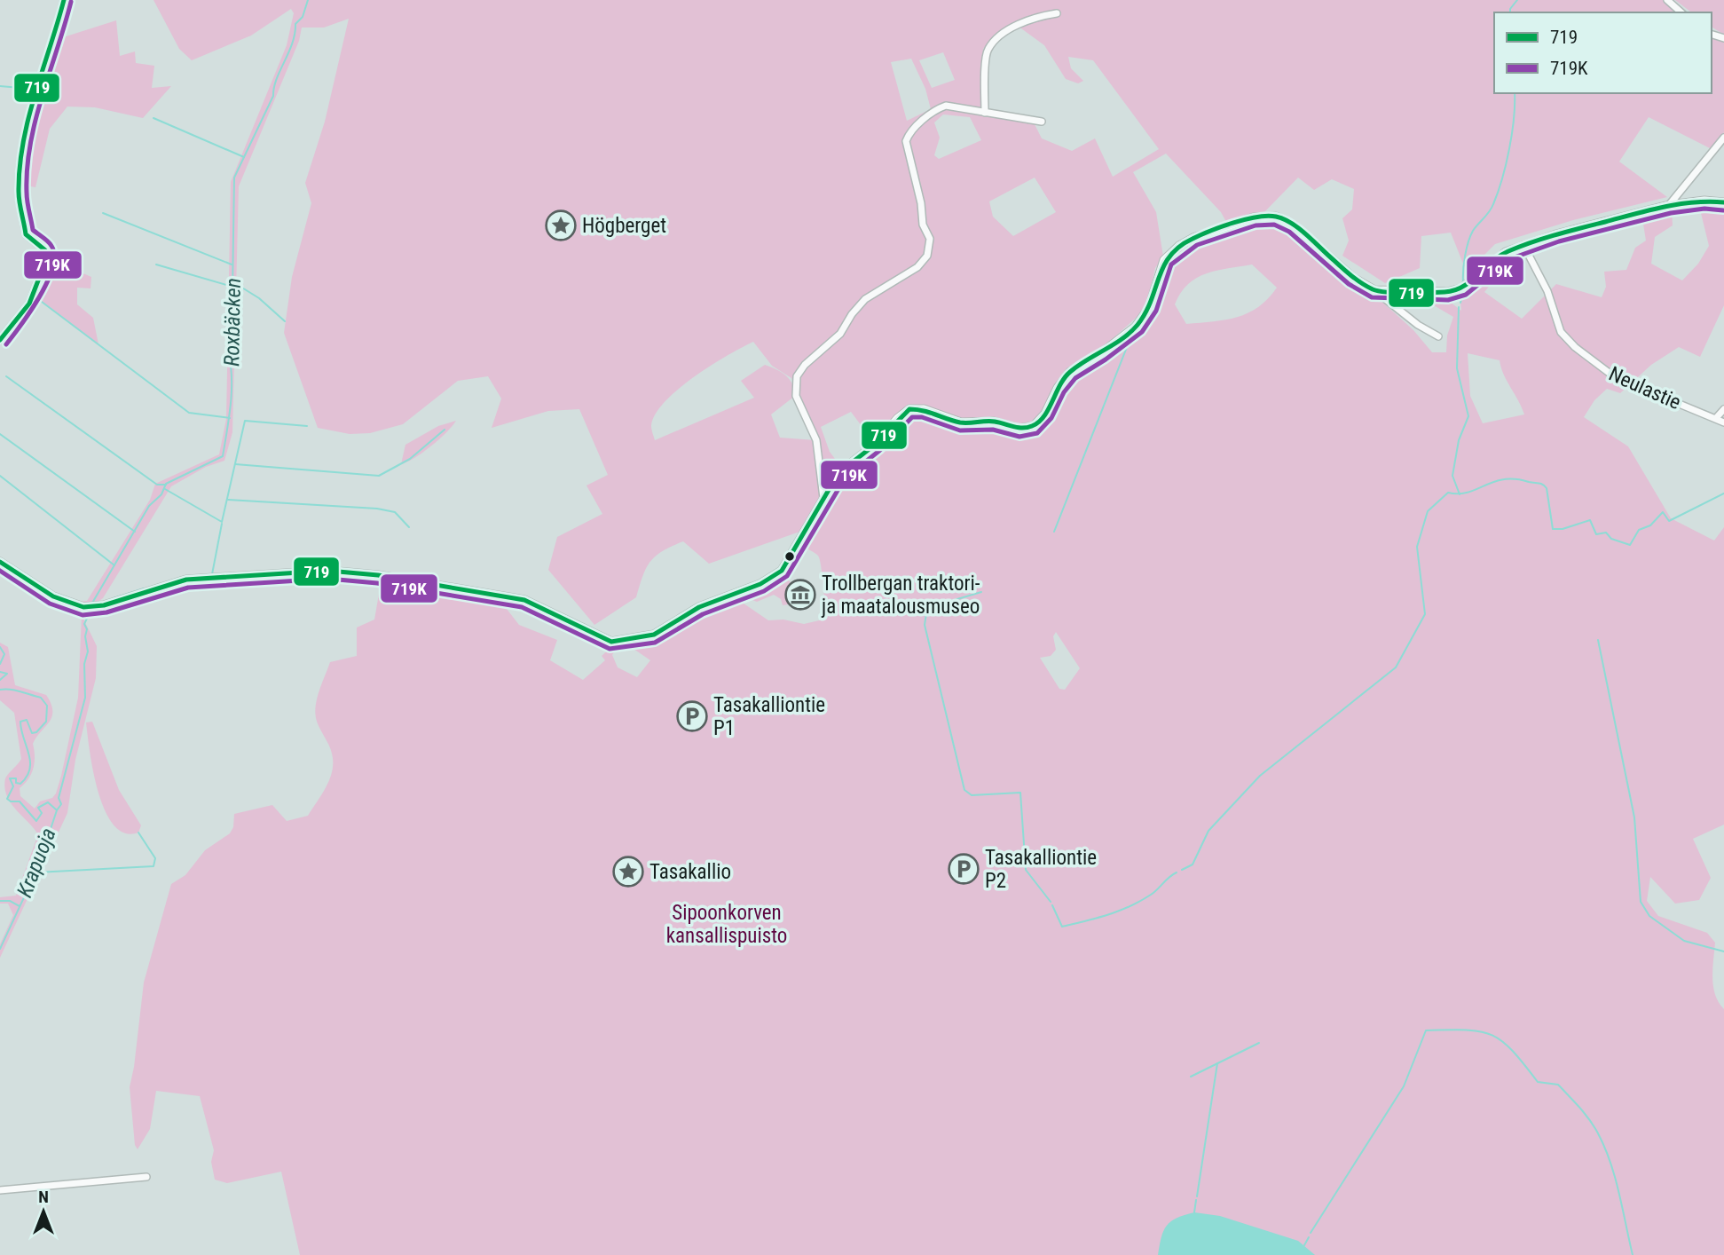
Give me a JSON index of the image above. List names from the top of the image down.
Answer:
{
  "streets": {
    "street": ["Neulastie"]
  },
  "water": ["Roxbäcken", "Krapuoja"],
  "parks": ["Sipoonkorven kansallispuisto"],
  "places": {
    "place": ["Högberget", "Tasakallio"],
    "museum": ["Trollbergan traktori- ja maatalousmuseo"],
    "parking": ["Tasakalliontie P1", "Tasakalliontie P2"]
  },
  "lines": ["transit line 719", "transit line 719K"],
  "legend": ["719", "719K"],
  "north": "top"
}
